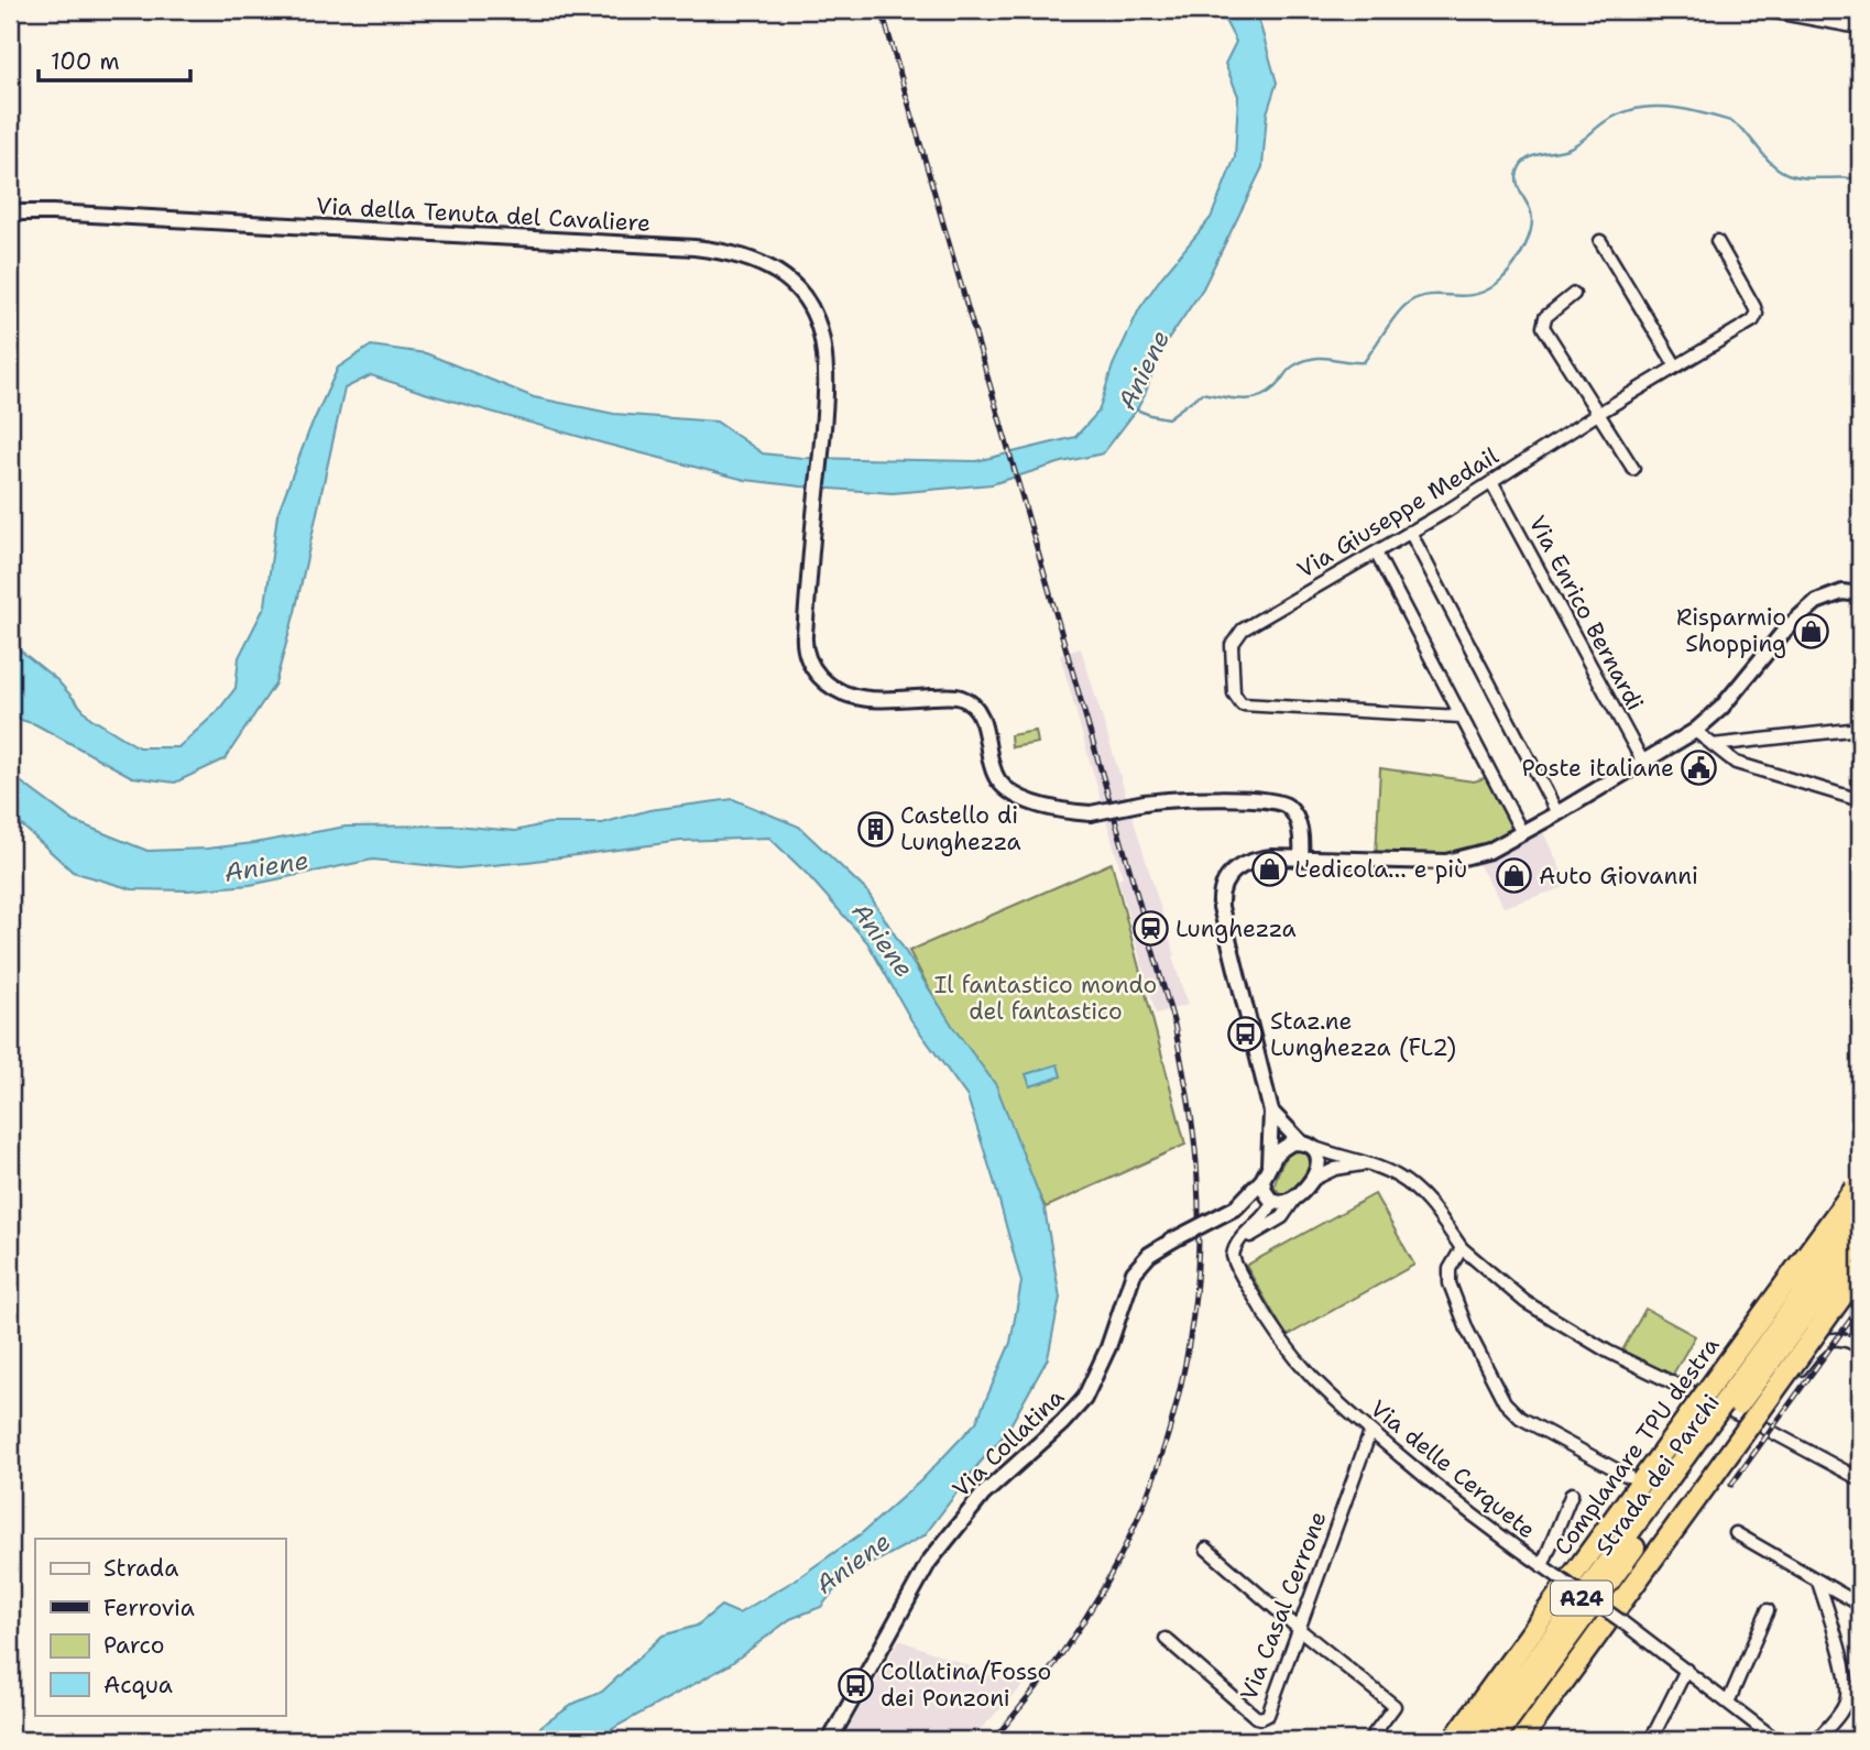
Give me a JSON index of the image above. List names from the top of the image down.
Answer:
{
  "streets": {
    "highway": ["Complanare TPU destra", "Strada dei Parchi", "A24"],
    "street": [
      "Via della Tenuta del Cavaliere",
      "Via Giuseppe Medail",
      "Via Enrico Bernardi",
      "Via Collatina",
      "Via delle Cerquete",
      "Via Casal Cerrone"
    ]
  },
  "crossings": [
    ["Via Giuseppe Medail", "Via Enrico Bernardi"],
    ["Via delle Cerquete", "Via Casal Cerrone"]
  ],
  "water": ["Aniene"],
  "parks": ["Il fantastico mondo del fantastico"],
  "places": {
    "shop": ["Risparmio Shopping", "L'edicola… e più", "Auto Giovanni"],
    "public building": ["Poste italiane"],
    "building": ["Castello di Lunghezza"],
    "station": ["Lunghezza"],
    "bus stop": ["Staz.ne Lunghezza (FL2)", "Collatina/Fosso dei Ponzoni"]
  },
  "legend": [
    "Strada",
    "Ferrovia",
    "Parco",
    "Acqua"
  ],
  "scale_bar": "100 m"
}
